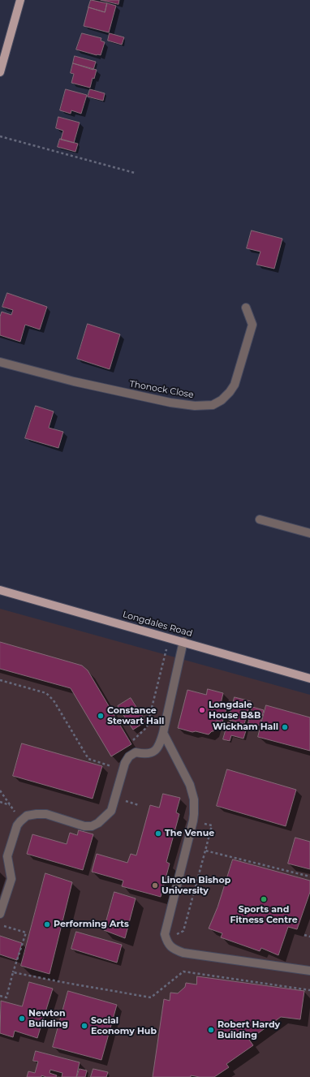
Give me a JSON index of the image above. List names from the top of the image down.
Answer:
{
  "streets": {
    "main road": ["Longdales Road"],
    "street": ["Thonock Close"]
  },
  "places": [
    "Longdale House B&B",
    "Constance Stewart Hall",
    "Wickham Hall",
    "The Venue",
    "Lincoln Bishop University",
    "Sports and Fitness Centre",
    "Performing Arts",
    "Newton Building",
    "Social Economy Hub",
    "Robert Hardy Building"
  ]
}
